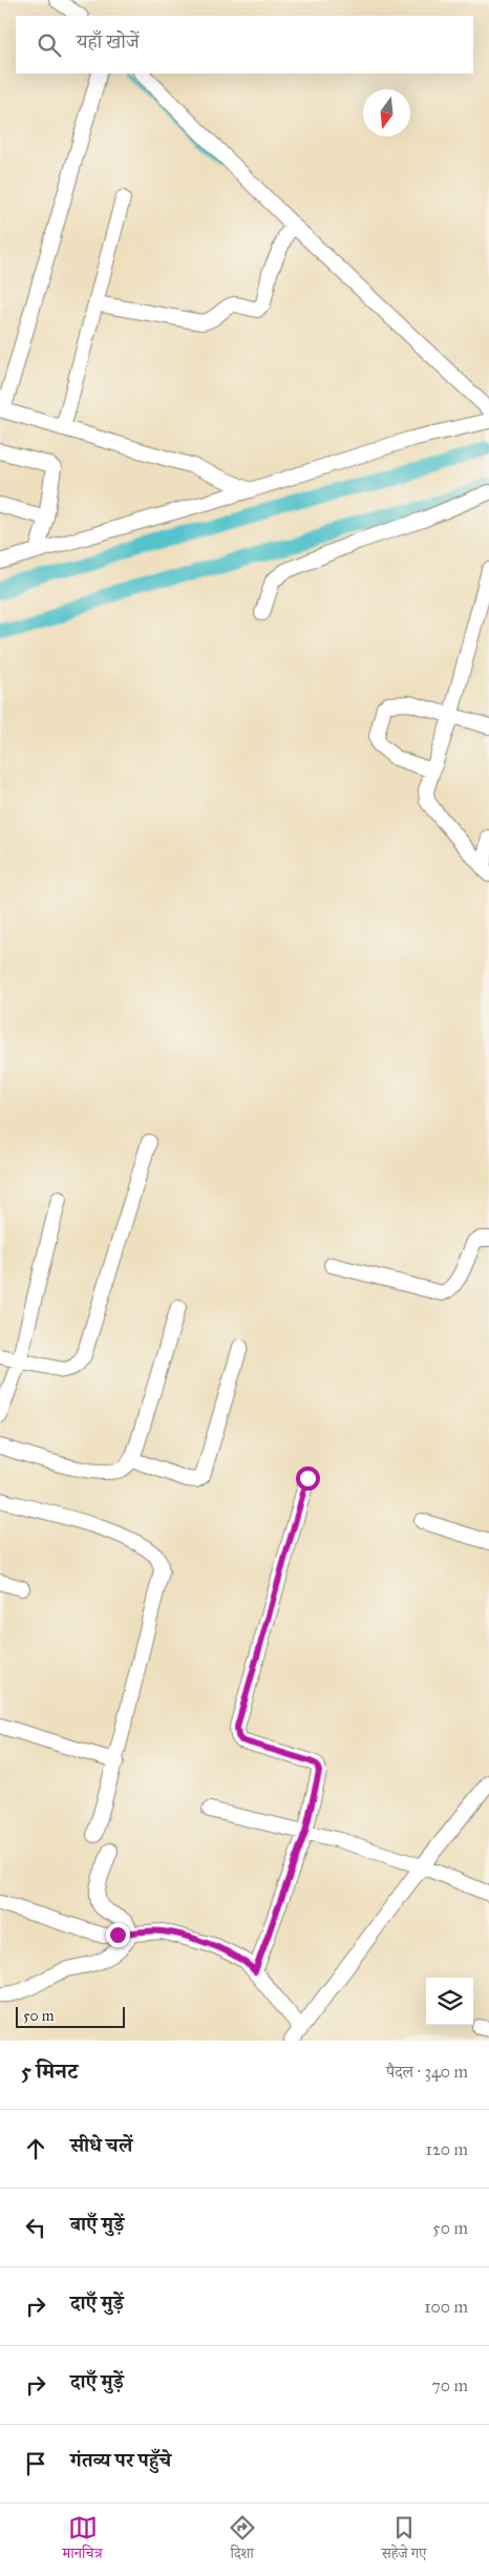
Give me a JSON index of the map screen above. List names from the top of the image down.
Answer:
{
  "scale_bar": "50 m",
  "north": "bottom",
  "page": {
    "search": "यहाँ खोजें",
    "scale": "50 m",
    "heading": ["5 मिनट", "पैदल · 340 m"],
    "list": [
      ["सीधे चलें", "120 m"],
      ["बाएँ मुड़ें", "50 m"],
      ["दाएँ मुड़ें", "100 m"],
      ["दाएँ मुड़ें", "70 m"],
      "गंतव्य पर पहुँचे"
    ],
    "nav": ["मानचित्र", "दिशा", "सहेजे गए"]
  }
}
